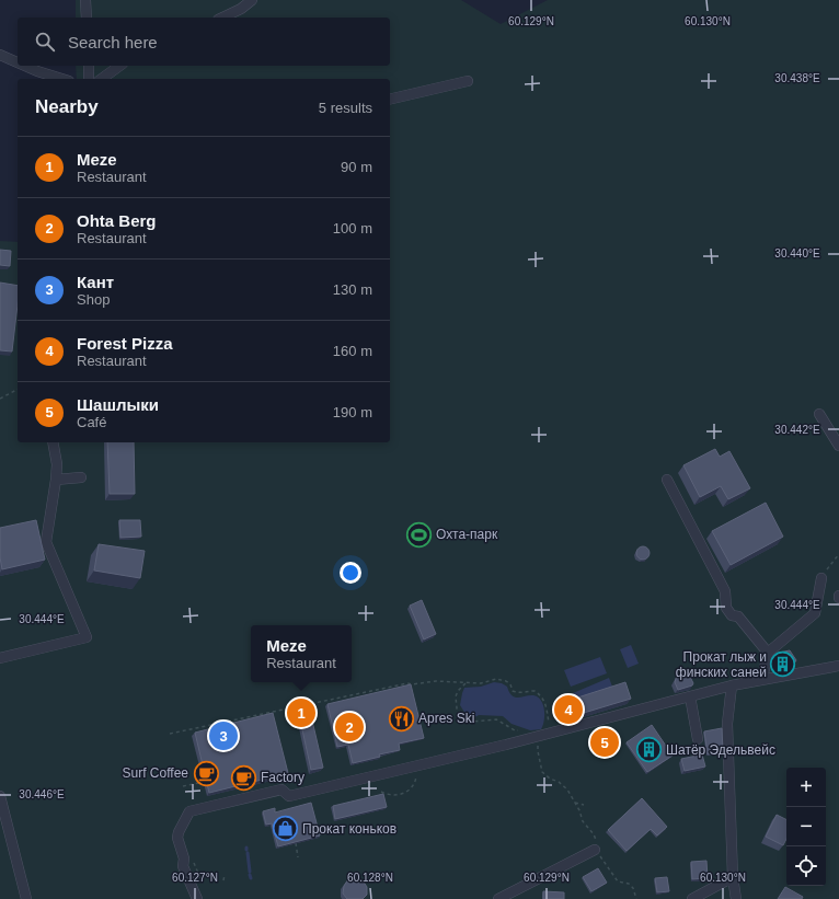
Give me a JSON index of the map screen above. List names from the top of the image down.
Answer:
{
  "places": {
    "sports": ["Охта-парк"],
    "building": ["Прокат лыж и финских саней", "Шатёр Эдельвейс"],
    "restaurant": ["Apres Ski"],
    "cafe": ["Surf Coffee", "Factory"],
    "shop": ["Прокат коньков"]
  },
  "page": {
    "search": "Search here",
    "heading": ["Nearby", "5 results"],
    "list": [
      {
        "mark": "1",
        "name": "Meze",
        "note": "Restaurant",
        "value": "90 m"
      },
      {
        "mark": "2",
        "name": "Ohta Berg",
        "note": "Restaurant",
        "value": "100 m"
      },
      {
        "mark": "3",
        "name": "Кант",
        "note": "Shop",
        "value": "130 m"
      },
      {
        "mark": "4",
        "name": "Forest Pizza",
        "note": "Restaurant",
        "value": "160 m"
      },
      {
        "mark": "5",
        "name": "Шашлыки",
        "note": "Café",
        "value": "190 m"
      }
    ],
    "popup": ["Meze", "Restaurant"],
    "pins": [
      "4",
      "1",
      "2",
      "3",
      "5"
    ],
    "map_buttons": ["+", "−"]
  },
  "coordinates": [
    "60.129°N",
    "60.130°N",
    "30.438°E",
    "30.440°E",
    "30.442°E",
    "30.444°E",
    "30.446°E",
    "60.127°N",
    "60.128°N"
  ]
}
